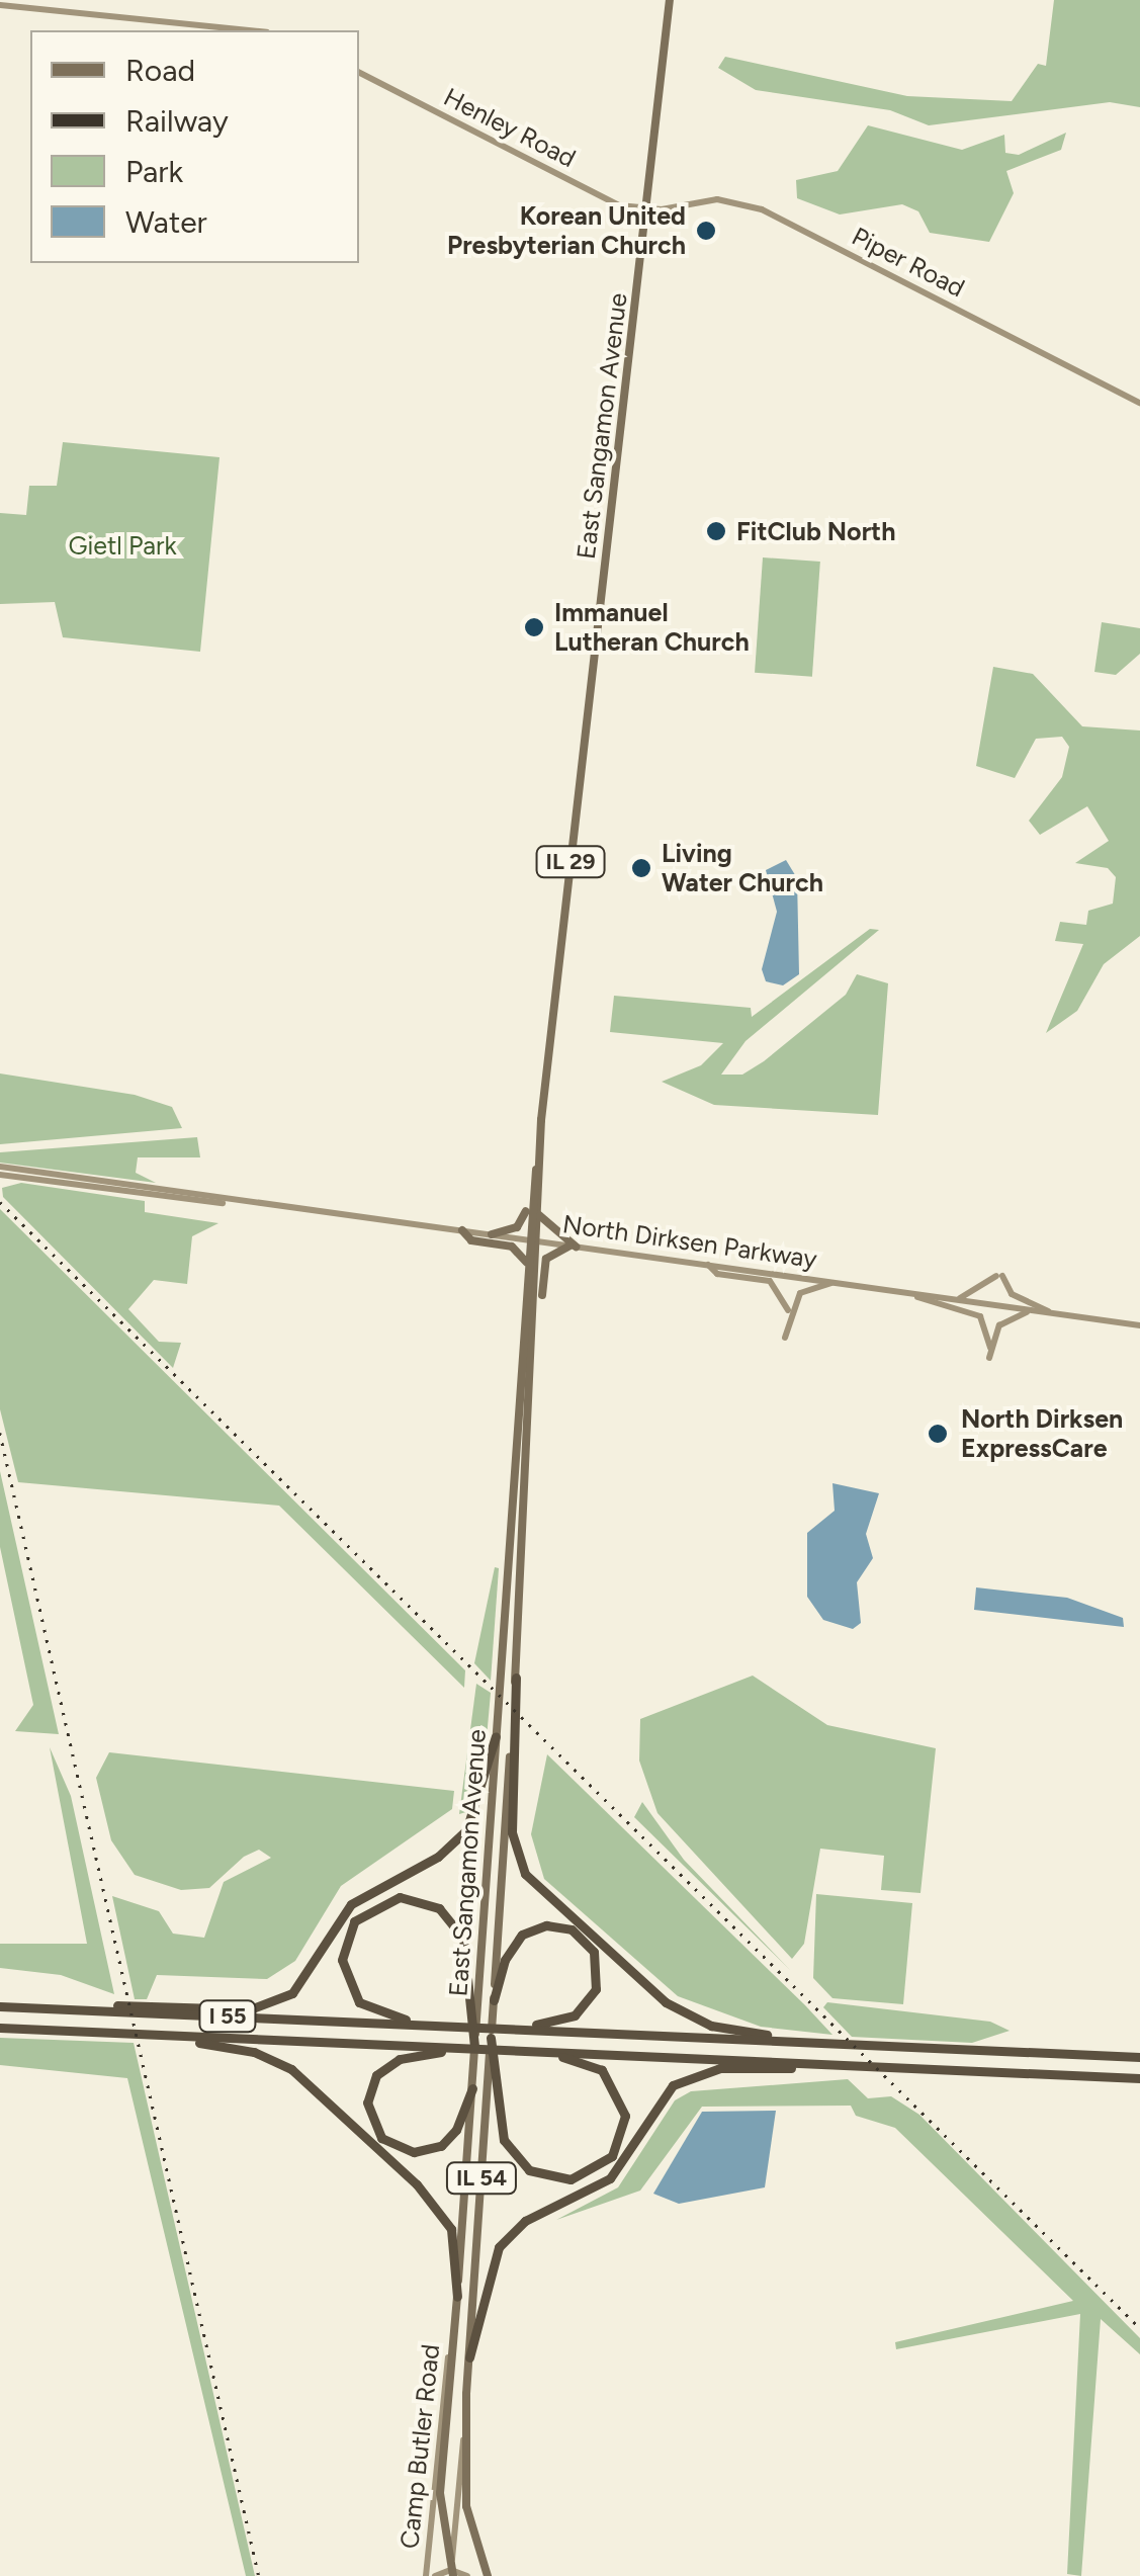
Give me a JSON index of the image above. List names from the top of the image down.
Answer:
{
  "streets": {
    "highway": ["I 55"],
    "main road": ["East Sangamon Avenue", "IL 29", "IL 54"],
    "street": [
      "Henley Road",
      "Piper Road",
      "North Dirksen Parkway",
      "Camp Butler Road"
    ]
  },
  "crossings": [
    ["Henley Road", "Piper Road"],
    ["Henley Road", "East Sangamon Avenue"],
    ["Piper Road", "East Sangamon Avenue"],
    ["East Sangamon Avenue", "North Dirksen Parkway"],
    ["East Sangamon Avenue", "Camp Butler Road"]
  ],
  "parks": ["Gietl Park"],
  "places": [
    "Korean United Presbyterian Church",
    "FitClub North",
    "Immanuel Lutheran Church",
    "Living Water Church",
    "North Dirksen ExpressCare"
  ],
  "legend": [
    "Road",
    "Railway",
    "Park",
    "Water"
  ]
}
